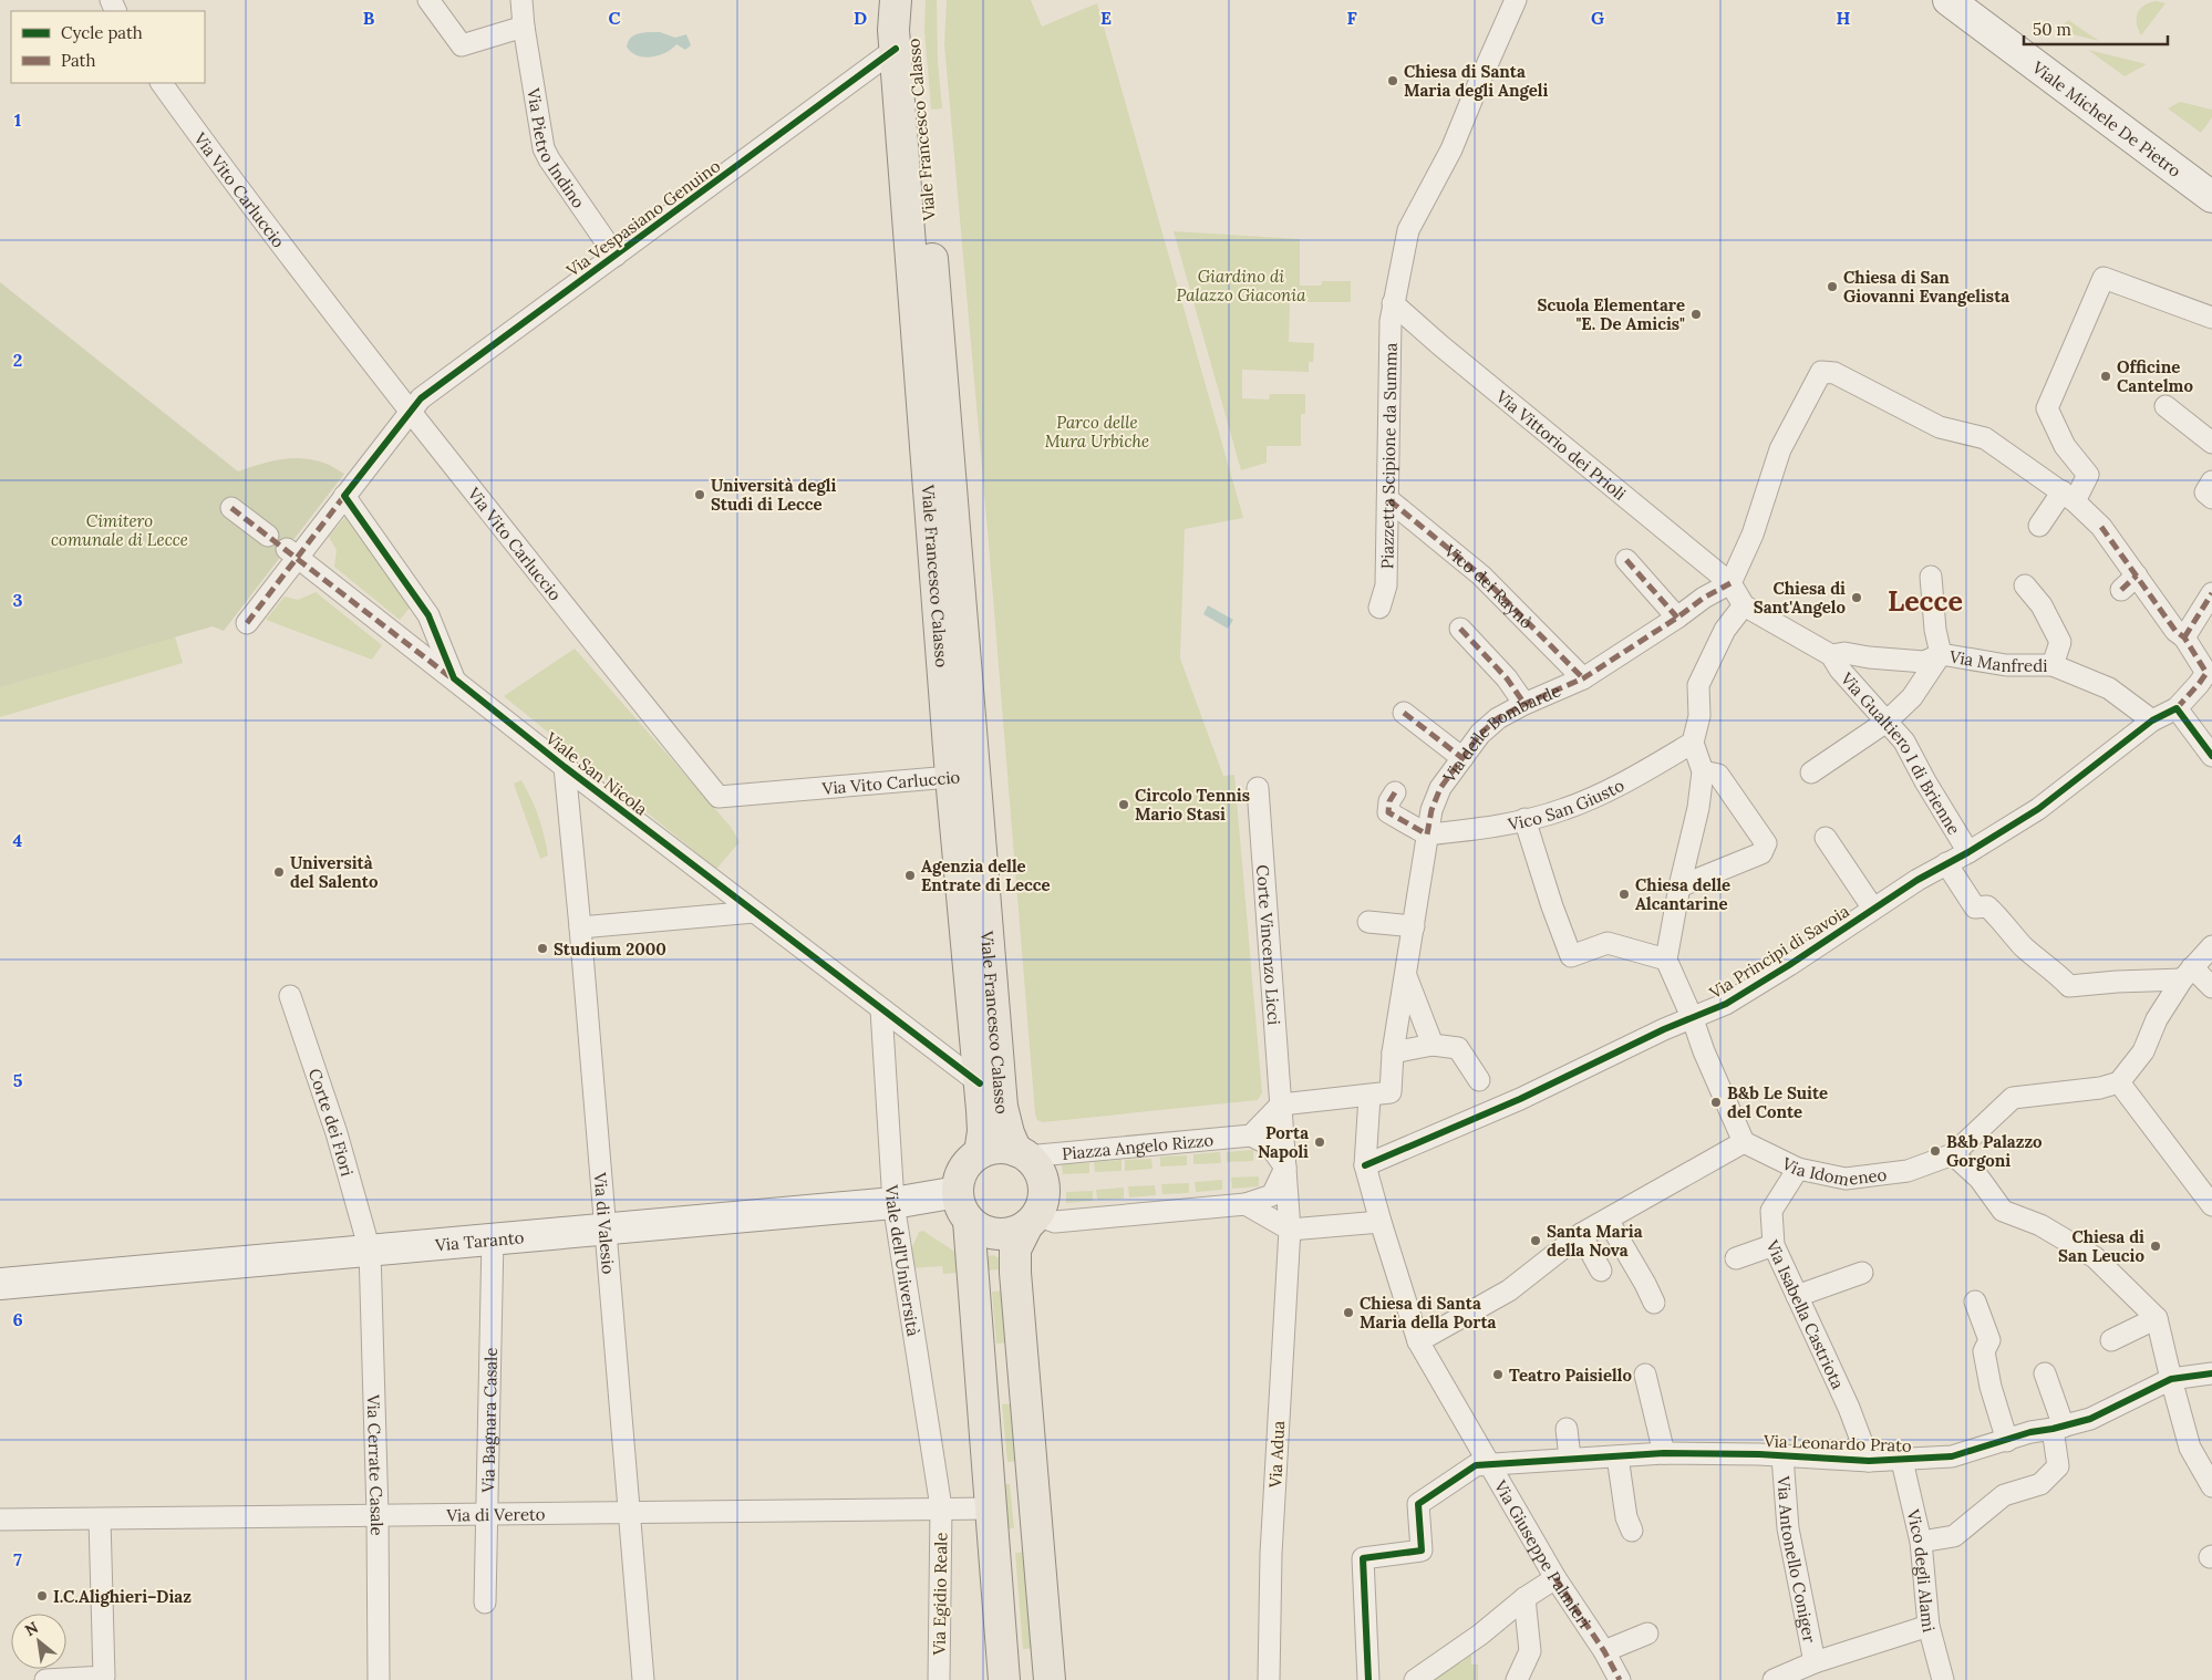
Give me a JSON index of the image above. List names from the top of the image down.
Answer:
{
  "streets": {
    "main road": ["Viale Michele De Pietro", "Viale Francesco Calasso", "Via Taranto"],
    "street": [
      "Via Pietro Indino",
      "Via Vito Carluccio",
      "Via Vespasiano Genuino",
      "Via Vittorio dei Prioli",
      "Piazzetta Scipione da Summa",
      "Vico dei Raynò",
      "Via Manfredi",
      "Via delle Bombarde",
      "Via Gualtiero I di Brienne",
      "Viale San Nicola",
      "Vico San Giusto",
      "Corte Vincenzo Licci",
      "Via Principi di Savoia",
      "Corte dei Fiori",
      "Piazza Angelo Rizzo",
      "Via Idomeneo",
      "Via di Valesio",
      "Viale dell'Università",
      "Via Isabella Castriota",
      "Via Bagnara Casale",
      "Via Leonardo Prato",
      "Via Adua",
      "Via Cerrate Casale",
      "Via di Vereto",
      "Via Giuseppe Palmieri",
      "Via Antonello Coniger",
      "Vico degli Alami",
      "Via Egidio Reale"
    ]
  },
  "crossings": [
    ["Viale Francesco Calasso", "Via Vito Carluccio"],
    ["Viale Francesco Calasso", "Via Vespasiano Genuino"],
    ["Viale Francesco Calasso", "Viale San Nicola"],
    ["Viale Francesco Calasso", "Piazza Angelo Rizzo"],
    ["Viale Francesco Calasso", "Via Taranto"],
    ["Via Pietro Indino", "Via Vespasiano Genuino"],
    ["Via Vito Carluccio", "Via Vespasiano Genuino"],
    ["Via Vittorio dei Prioli", "Piazzetta Scipione da Summa"],
    ["Via Vittorio dei Prioli", "Via delle Bombarde"],
    ["Piazzetta Scipione da Summa", "Vico dei Raynò"],
    ["Vico dei Raynò", "Via delle Bombarde"],
    ["Via Manfredi", "Via Gualtiero I di Brienne"],
    ["Via Manfredi", "Via Principi di Savoia"],
    ["Via delle Bombarde", "Vico San Giusto"],
    ["Via delle Bombarde", "Via Giuseppe Palmieri"],
    ["Via Gualtiero I di Brienne", "Via Principi di Savoia"],
    ["Viale San Nicola", "Via di Valesio"],
    ["Viale San Nicola", "Viale dell'Università"],
    ["Via Principi di Savoia", "Via Giuseppe Palmieri"],
    ["Corte dei Fiori", "Via Taranto"],
    ["Corte dei Fiori", "Via Cerrate Casale"],
    ["Piazza Angelo Rizzo", "Via Taranto"],
    ["Via Idomeneo", "Via Isabella Castriota"],
    ["Via di Valesio", "Via Taranto"],
    ["Via di Valesio", "Via di Vereto"],
    ["Via Taranto", "Viale dell'Università"],
    ["Via Taranto", "Via Bagnara Casale"],
    ["Via Taranto", "Via Cerrate Casale"],
    ["Viale dell'Università", "Via di Vereto"],
    ["Viale dell'Università", "Via Egidio Reale"],
    ["Via Isabella Castriota", "Via Leonardo Prato"],
    ["Via Bagnara Casale", "Via di Vereto"],
    ["Via Leonardo Prato", "Via Giuseppe Palmieri"],
    ["Via Leonardo Prato", "Via Antonello Coniger"],
    ["Via Leonardo Prato", "Vico degli Alami"],
    ["Via Cerrate Casale", "Via di Vereto"],
    ["Via di Vereto", "Via Egidio Reale"]
  ],
  "districts": ["Lecce"],
  "parks": ["Giardino di Palazzo Giaconia", "Parco delle Mura Urbiche", "Cimitero comunale di Lecce"],
  "places": [
    "Chiesa di Santa Maria degli Angeli",
    "Chiesa di San Giovanni Evangelista",
    "Scuola Elementare \"E. De Amicis\"",
    "Officine Cantelmo",
    "Università degli Studi di Lecce",
    "Chiesa di Sant'Angelo",
    "Circolo Tennis Mario Stasi",
    "Università del Salento",
    "Agenzia delle Entrate di Lecce",
    "Chiesa delle Alcantarine",
    "Studium 2000",
    "B&b Le Suite del Conte",
    "Porta Napoli",
    "B&b Palazzo Gorgoni",
    "Santa Maria della Nova",
    "Chiesa di San Leucio",
    "Chiesa di Santa Maria della Porta",
    "Teatro Paisiello",
    "I.C.Alighieri–Diaz"
  ],
  "legend": ["Cycle path", "Path"],
  "scale_bar": "50 m",
  "north": "top left",
  "grid": {
    "columns": [
      "B",
      "C",
      "D",
      "E",
      "F",
      "G",
      "H"
    ],
    "rows": [
      "1",
      "2",
      "3",
      "4",
      "5",
      "6",
      "7"
    ]
  }
}
